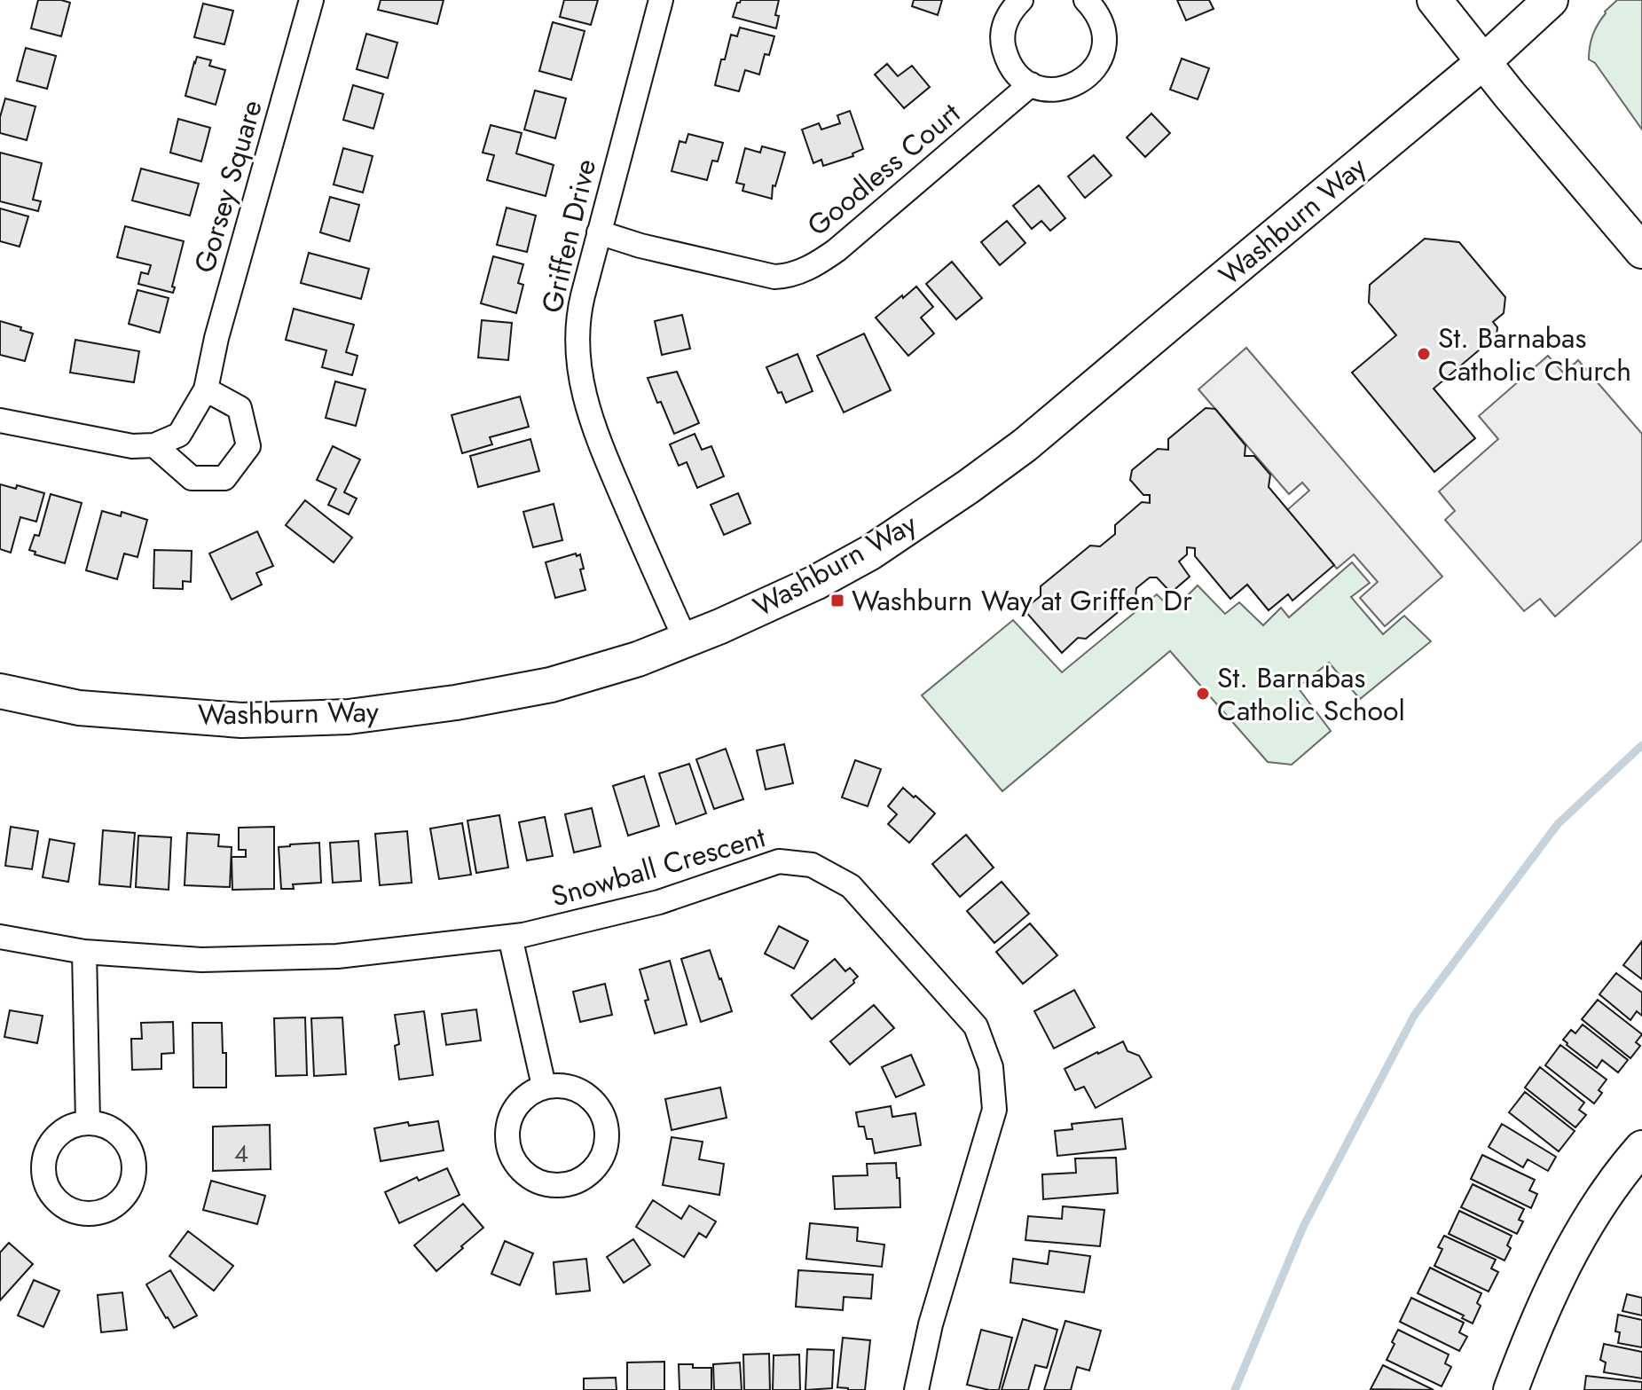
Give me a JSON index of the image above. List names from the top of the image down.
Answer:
{
  "streets": {
    "street": [
      "Goodless Court",
      "Gorsey Square",
      "Washburn Way",
      "Griffen Drive",
      "Snowball Crescent"
    ]
  },
  "crossings": [
    ["Goodless Court", "Griffen Drive"],
    ["Washburn Way", "Griffen Drive"]
  ],
  "places": {
    "other": ["St. Barnabas Catholic Church", "St. Barnabas Catholic School"],
    "transit": ["Washburn Way at Griffen Dr"]
  },
  "house_numbers": ["4"]
}
